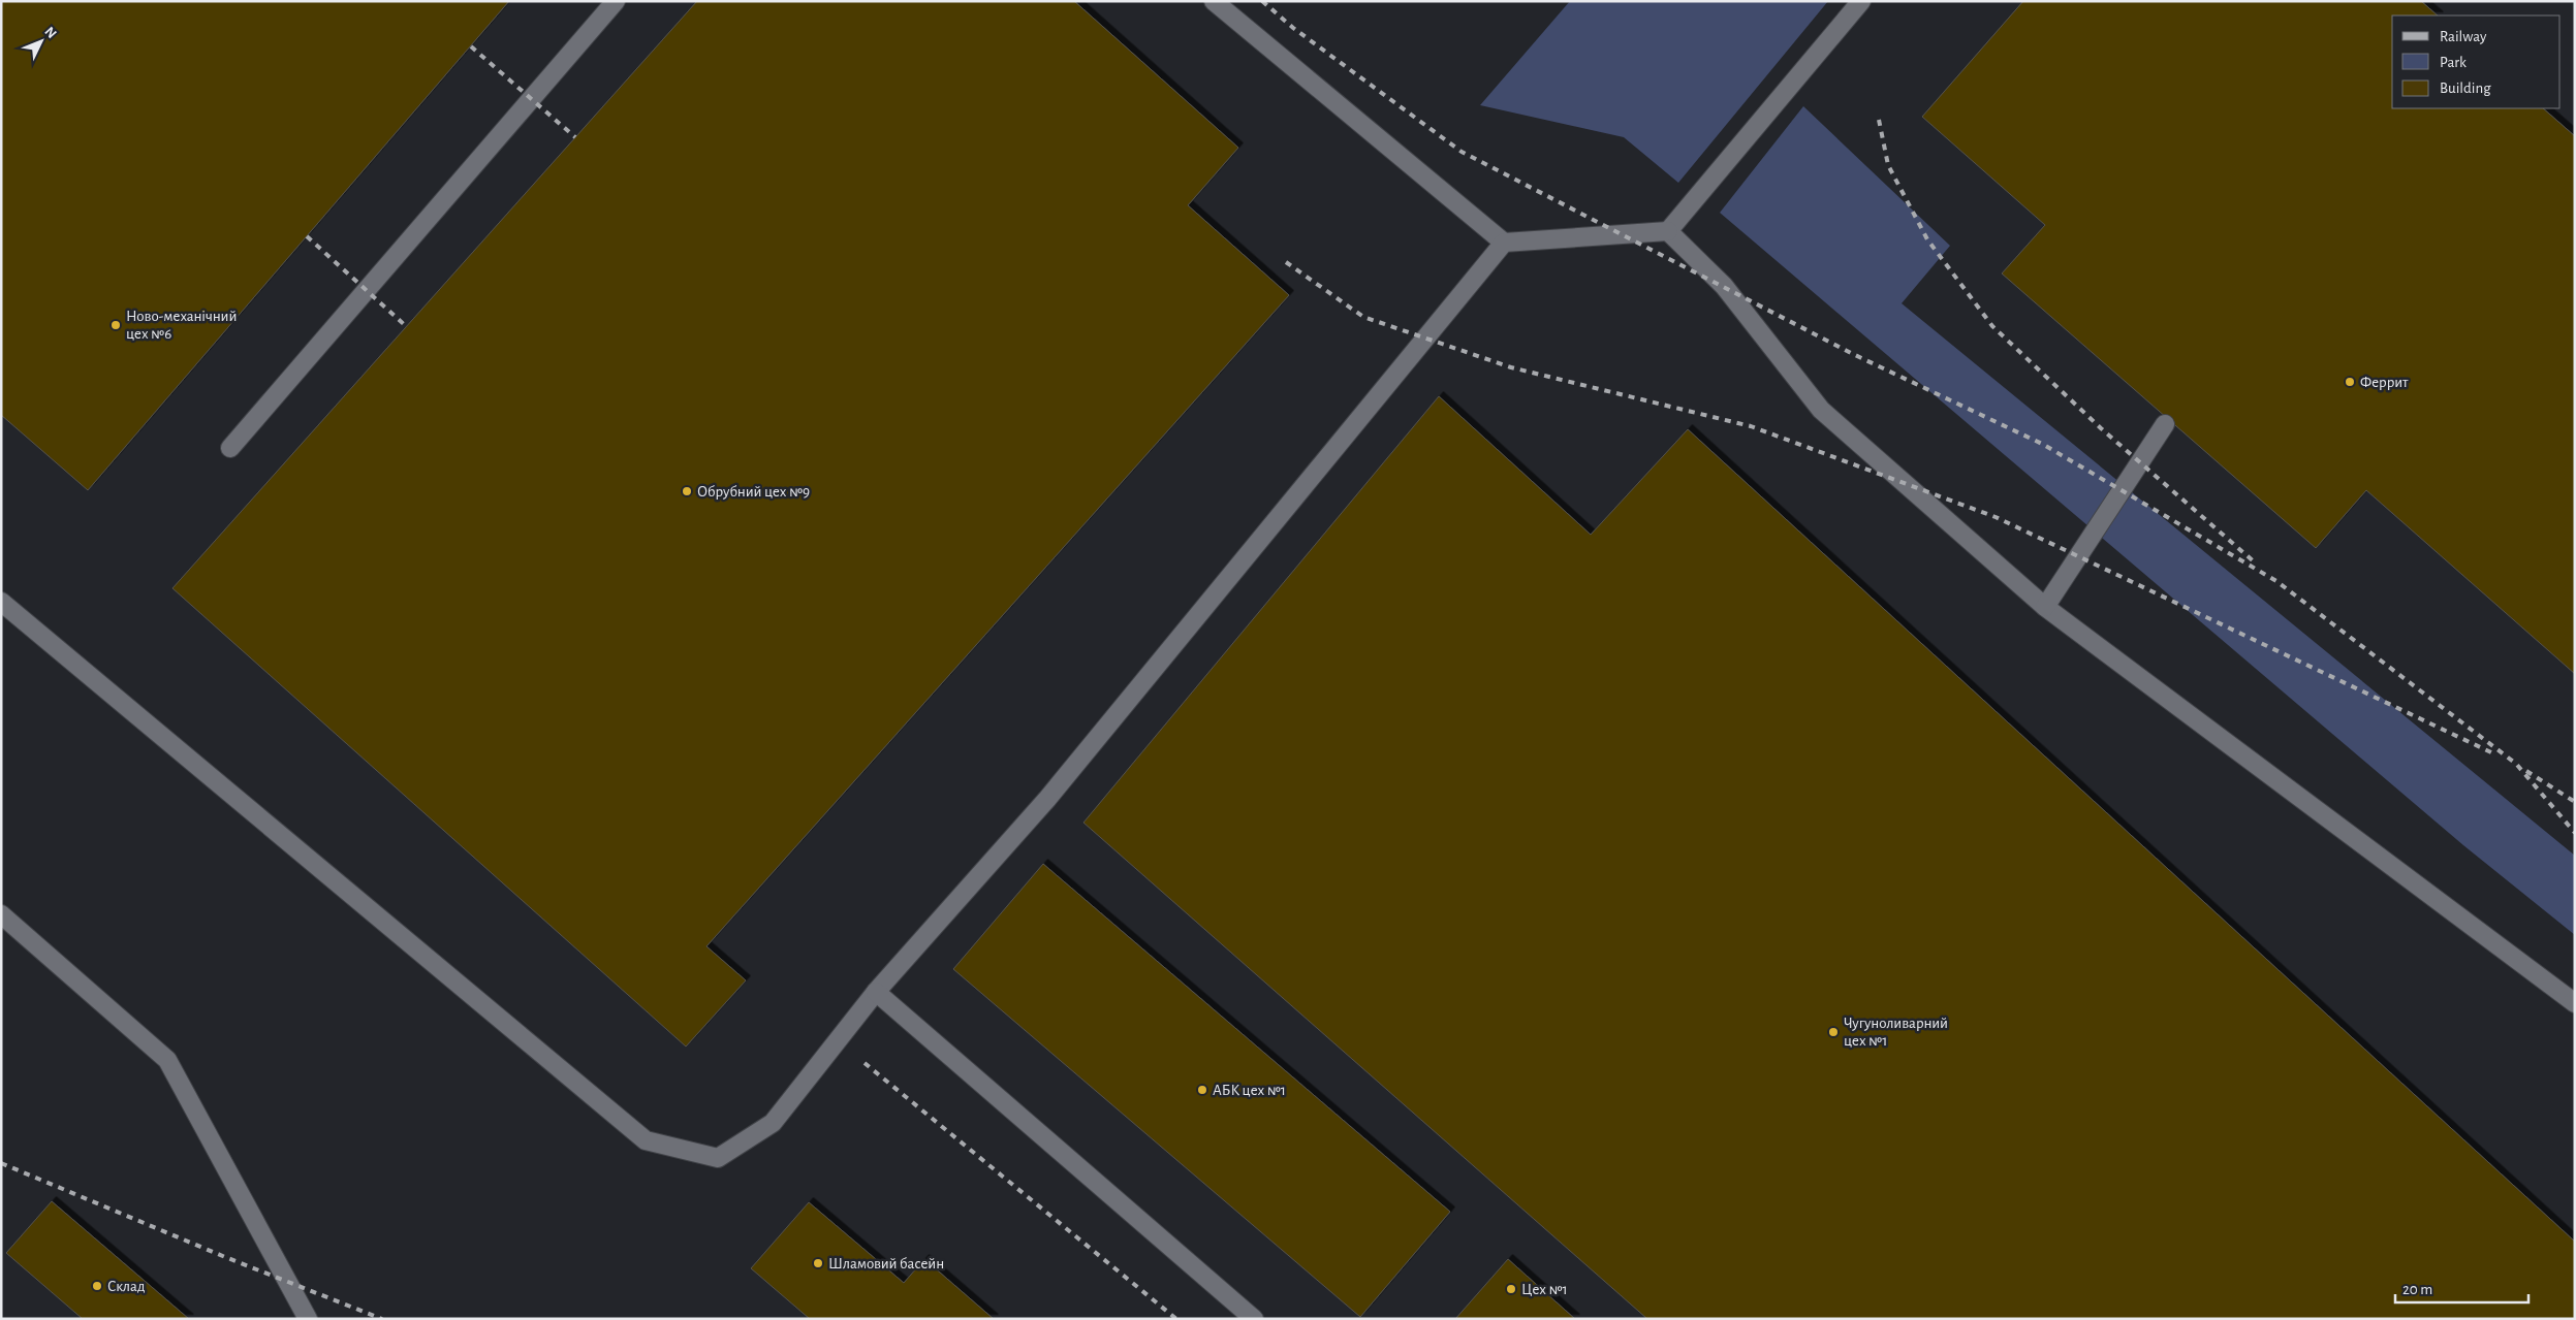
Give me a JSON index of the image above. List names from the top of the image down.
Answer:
{
  "places": [
    "Ново-механічний цех №6",
    "Феррит",
    "Обрубний цех №9",
    "Чугуноливарний цех №1",
    "АБК цех №1",
    "Шламовий басейн",
    "Склад",
    "Цех №1"
  ],
  "legend": ["Railway", "Park", "Building"],
  "scale_bar": "20 m",
  "north": "top right"
}
